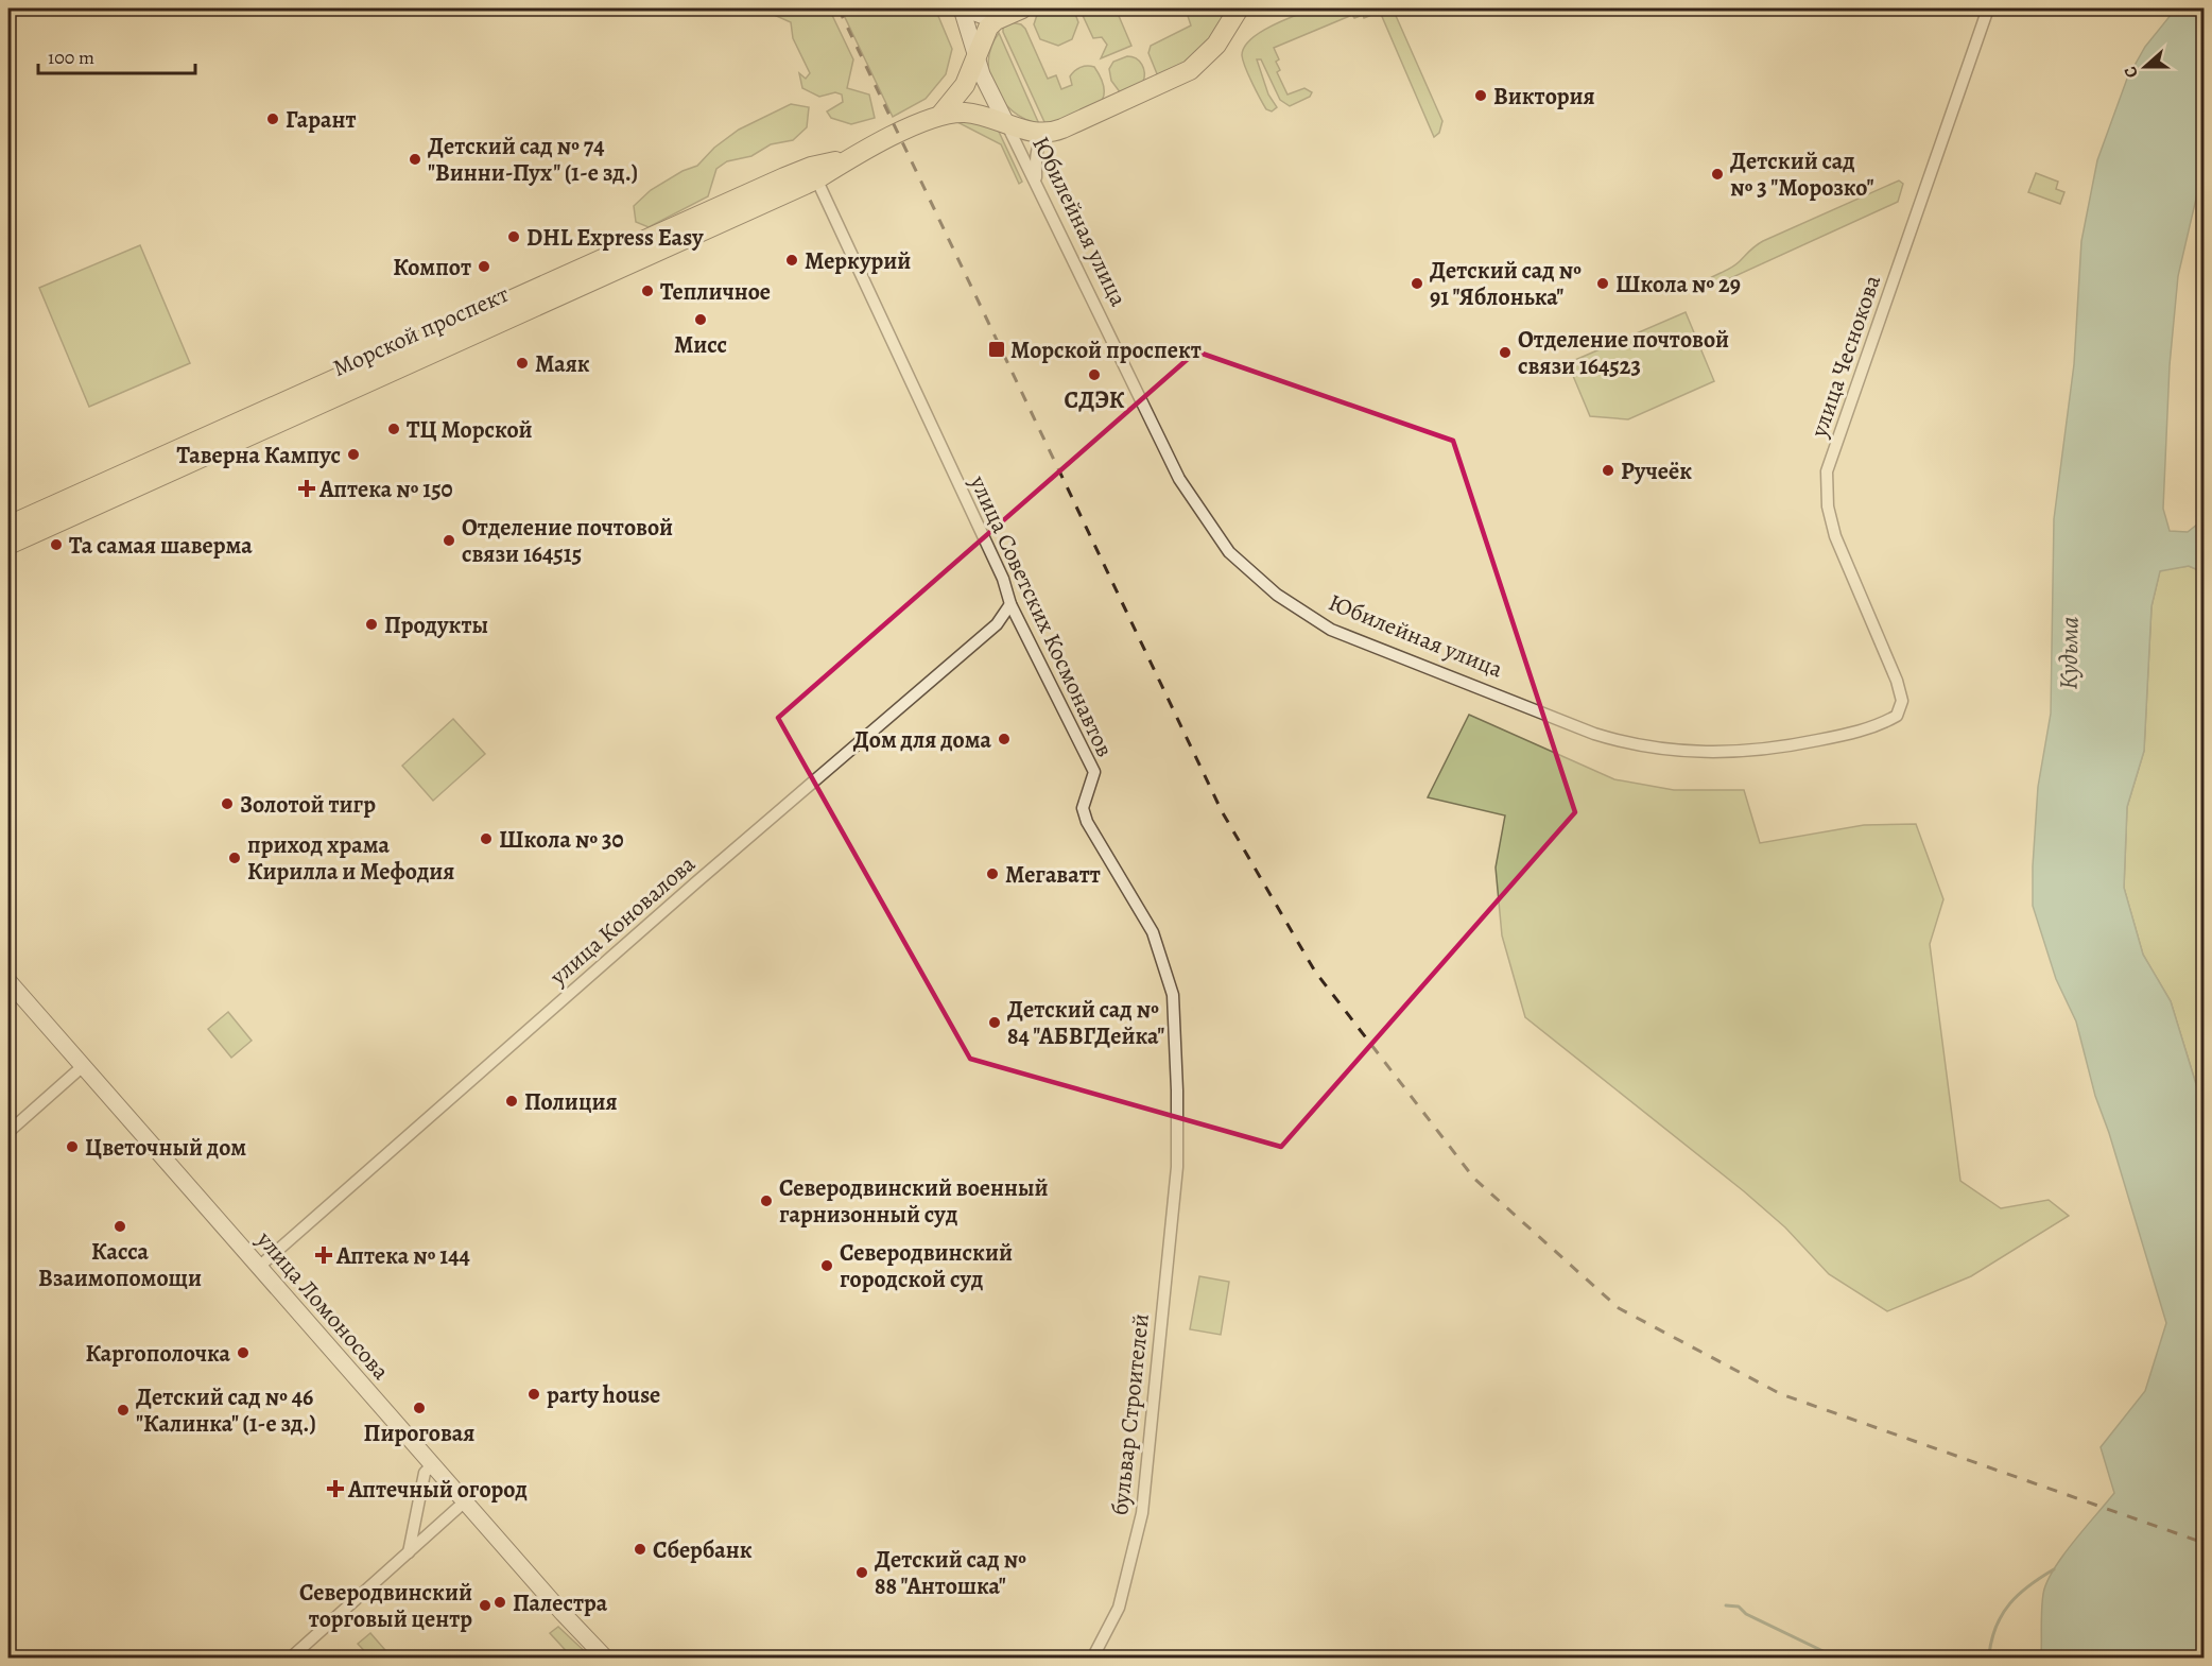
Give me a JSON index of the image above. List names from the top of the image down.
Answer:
{
  "streets": {
    "main road": ["Морской проспект"],
    "street": [
      "Юбилейная улица",
      "улица Чеснокова",
      "улица Советских Космонавтов",
      "улица Коновалова",
      "улица Ломоносова",
      "бульвар Строителей"
    ]
  },
  "crossings": [
    ["Юбилейная улица", "Морской проспект"],
    ["Юбилейная улица", "улица Чеснокова"],
    ["Морской проспект", "улица Советских Космонавтов"],
    ["улица Советских Космонавтов", "улица Коновалова"],
    ["улица Советских Космонавтов", "бульвар Строителей"],
    ["улица Коновалова", "улица Ломоносова"]
  ],
  "water": ["Кудьма"],
  "places": {
    "other": [
      "Виктория",
      "Гарант",
      "Детский сад № 74 \"Винни-Пух\" (1-е зд.)",
      "Детский сад № 3 \"Морозко\"",
      "DHL Express Easy",
      "Меркурий",
      "Компот",
      "Детский сад № 91 \"Яблонька\"",
      "Школа № 29",
      "Тепличное",
      "Мисс",
      "Отделение почтовой связи 164523",
      "Маяк",
      "СДЭК",
      "ТЦ Морской",
      "Таверна Кампус",
      "Ручеёк",
      "Отделение почтовой связи 164515",
      "Та самая шаверма",
      "Продукты",
      "Дом для дома",
      "Золотой тигр",
      "Школа № 30",
      "приход храма Кирилла и Мефодия",
      "Мегаватт",
      "Детский сад № 84 \"АБВГДейка\"",
      "Полиция",
      "Цветочный дом",
      "Северодвинский военный гарнизонный суд",
      "Касса Взаимопомощи",
      "Северодвинский городской суд",
      "Каргополочка",
      "party house",
      "Пироговая",
      "Детский сад № 46 \"Калинка\" (1-е зд.)",
      "Сбербанк",
      "Детский сад № 88 \"Антошка\"",
      "Палестра",
      "Северодвинский торговый центр"
    ],
    "transit": ["Морской проспект"],
    "health": ["Аптека № 150", "Аптека № 144", "Аптечный огород"]
  },
  "scale_bar": "100 m",
  "north": "left"
}
